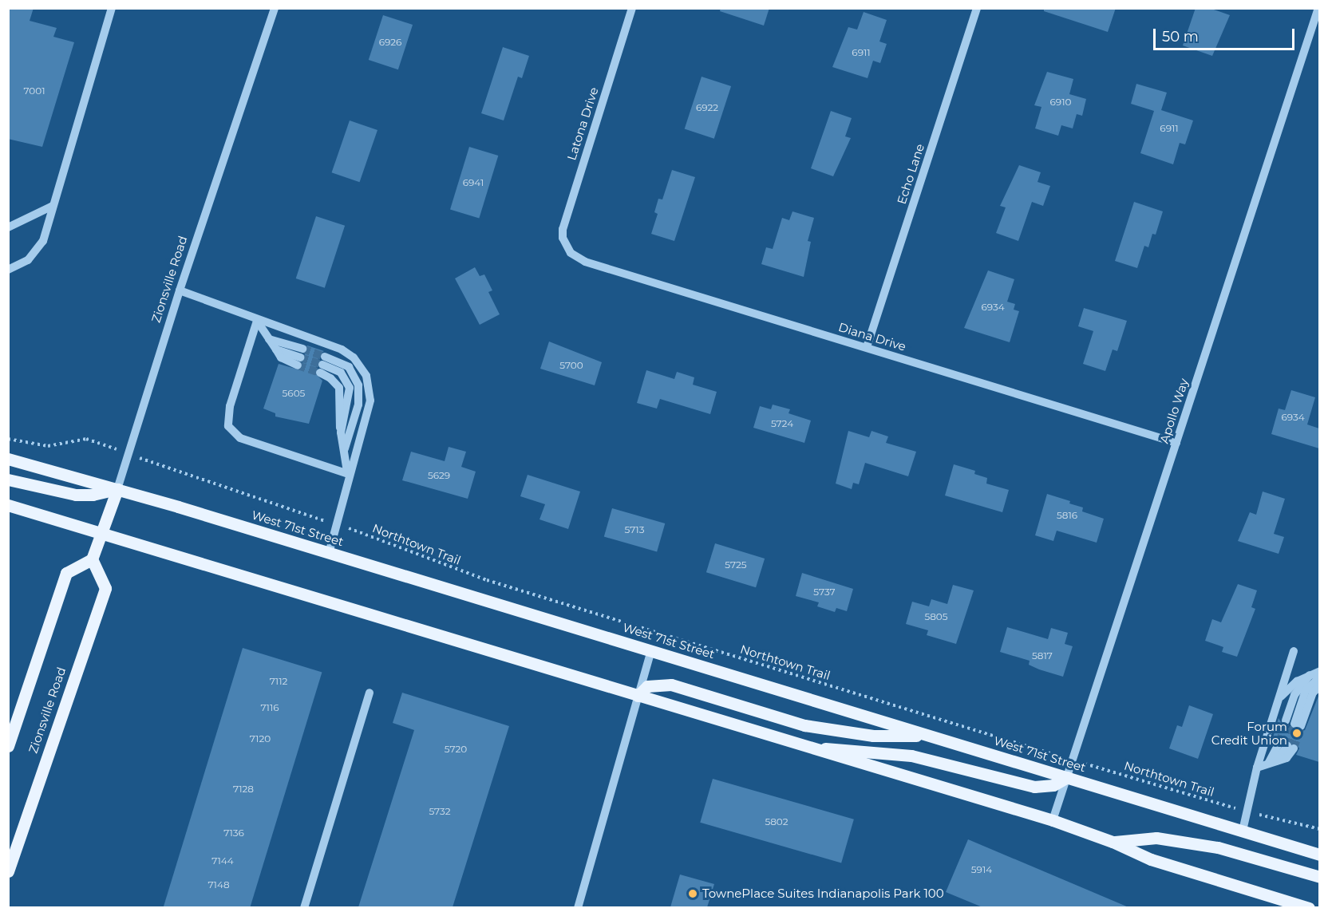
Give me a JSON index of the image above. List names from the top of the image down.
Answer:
{
  "streets": {
    "main road": ["Zionsville Road", "West 71st Street"],
    "street": [
      "Latona Drive",
      "Echo Lane",
      "Diana Drive",
      "Apollo Way"
    ],
    "path": ["Northtown Trail"]
  },
  "crossings": [
    ["Latona Drive", "Diana Drive"],
    ["Echo Lane", "Diana Drive"],
    ["Zionsville Road", "West 71st Street"],
    ["Diana Drive", "Apollo Way"],
    ["Apollo Way", "West 71st Street"]
  ],
  "places": ["Forum Credit Union", "TownePlace Suites Indianapolis Park 100"],
  "house_numbers": [
    "6926",
    "6911",
    "7001",
    "6910",
    "6922",
    "6911",
    "6941",
    "6934",
    "5700",
    "5605",
    "6934",
    "5724",
    "5629",
    "5816",
    "5713",
    "5725",
    "5737",
    "5805",
    "5817",
    "7112",
    "7116",
    "7120",
    "5720",
    "7128",
    "5732",
    "5802",
    "7136",
    "7144",
    "5914",
    "7148"
  ],
  "scale_bar": "50 m"
}
